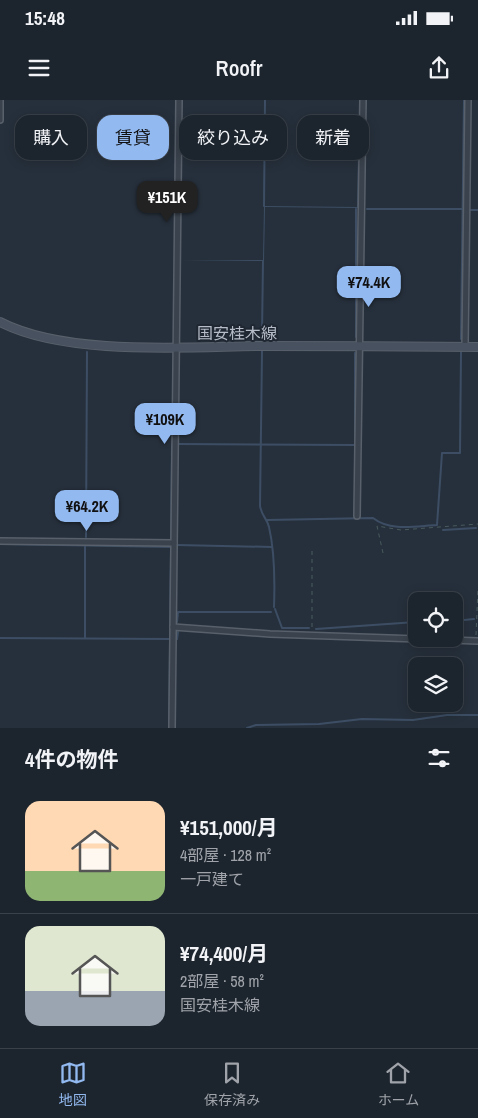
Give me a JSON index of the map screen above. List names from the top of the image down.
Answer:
{
  "streets": {
    "main road": ["国安桂木線"]
  },
  "page": {
    "status": "15:48",
    "header": "Roofr",
    "chip": [
      "購入",
      "賃貸",
      "絞り込み",
      "新着"
    ],
    "price": [
      "¥151K",
      "¥74.4K",
      "¥109K",
      "¥64.2K"
    ],
    "heading": "4件の物件",
    "list": [
      {
        "name": "¥151,000/月",
        "note": "4部屋 · 128 m² · 一戸建て"
      },
      {
        "name": "¥74,400/月",
        "note": "2部屋 · 58 m² · 国安桂木線"
      }
    ],
    "tabs": ["地図", "保存済み", "ホーム"]
  }
}
